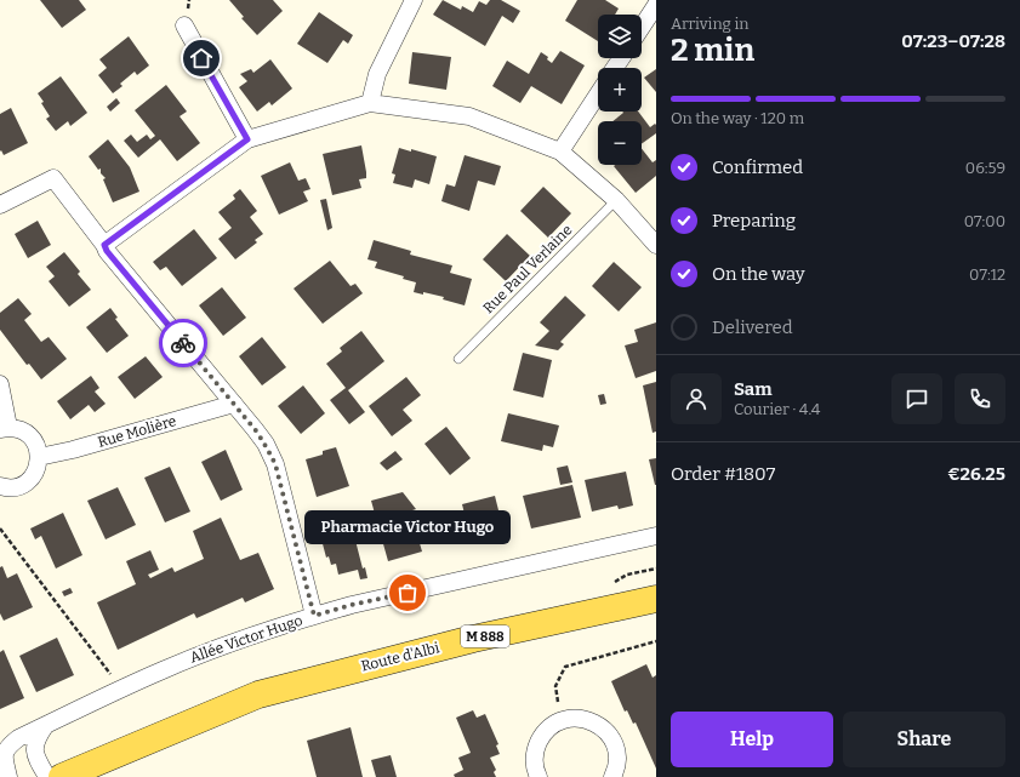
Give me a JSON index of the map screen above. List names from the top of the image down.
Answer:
{
  "streets": {
    "main road": ["M 888", "Route d'Albi"],
    "street": ["Rue Molière", "Allée Victor Hugo"],
    "lane": ["Rue Paul Verlaine"]
  },
  "places": ["Pharmacie Victor Hugo"],
  "page": {
    "heading": ["2 min", "Arriving in", "07:23–07:28"],
    "panel": [
      "Sam",
      "Courier · 4.4",
      "Order #1807",
      "€26.25"
    ],
    "map_buttons": ["+", "−"],
    "bar": "On the way · 120 m",
    "list": [
      ["Confirmed", "06:59"],
      ["Preparing", "07:00"],
      ["On the way", "07:12"],
      "Delivered"
    ],
    "bubble": "Pharmacie Victor Hugo",
    "buttons": ["Help", "Share"]
  }
}
